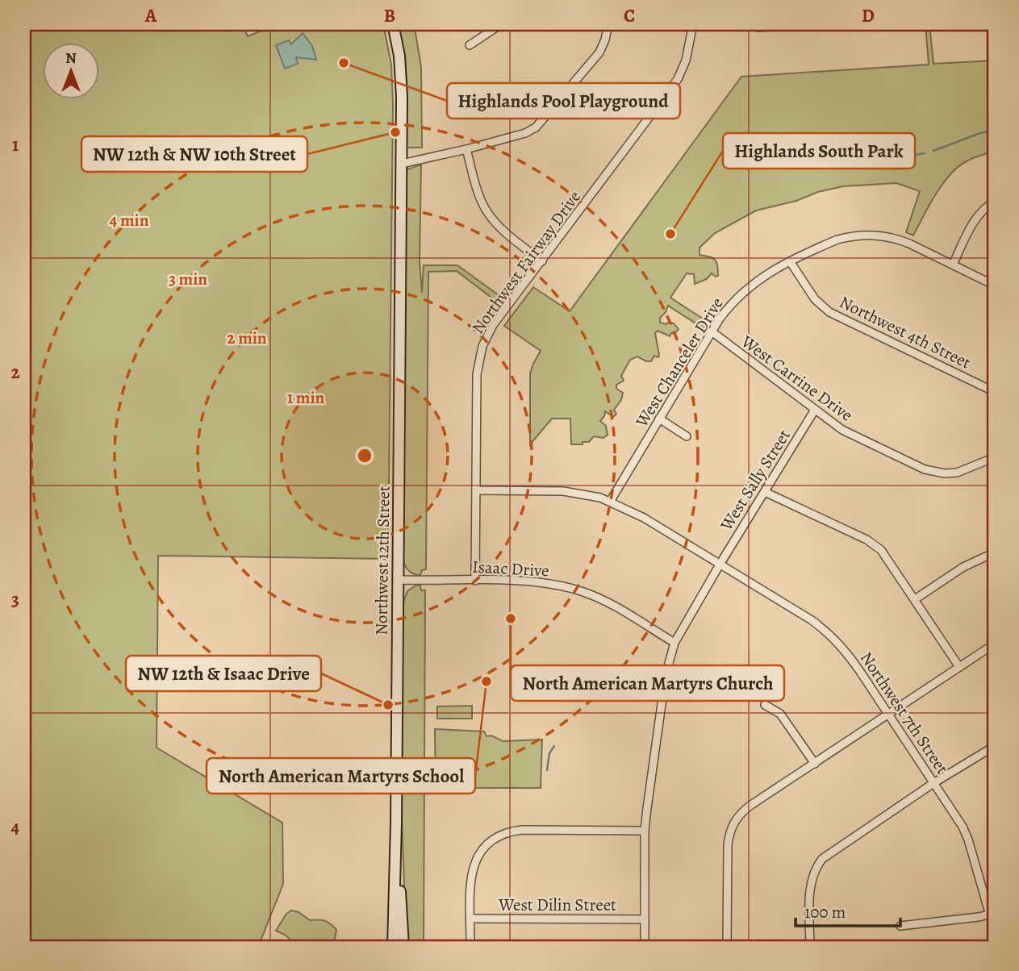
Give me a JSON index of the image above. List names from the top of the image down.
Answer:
{
  "streets": {
    "main road": ["Northwest 12th Street"],
    "street": [
      "Northwest Fairway Drive",
      "Northwest 4th Street",
      "West Chanceler Drive",
      "West Carrine Drive",
      "West Sally Street",
      "Isaac Drive",
      "Northwest 7th Street",
      "West Dilin Street"
    ]
  },
  "crossings": [
    ["Northwest Fairway Drive", "Isaac Drive"],
    ["Northwest Fairway Drive", "Northwest 7th Street"],
    ["Northwest 4th Street", "West Chanceler Drive"],
    ["West Chanceler Drive", "West Carrine Drive"],
    ["West Chanceler Drive", "Northwest 7th Street"],
    ["West Carrine Drive", "West Sally Street"],
    ["West Sally Street", "Isaac Drive"],
    ["West Sally Street", "Northwest 7th Street"],
    ["West Sally Street", "West Dilin Street"],
    ["Northwest 12th Street", "Isaac Drive"]
  ],
  "places": [
    "Highlands Pool Playground",
    "NW 12th & NW 10th Street",
    "Highlands South Park",
    "North American Martyrs Church",
    "North American Martyrs School",
    "NW 12th & Isaac Drive"
  ],
  "scale_bar": "100 m",
  "north": "top",
  "grid": {
    "columns": [
      "A",
      "B",
      "C",
      "D"
    ],
    "rows": [
      "1",
      "2",
      "3",
      "4"
    ]
  },
  "rings": [
    "4 min",
    "3 min",
    "2 min",
    "1 min"
  ]
}
